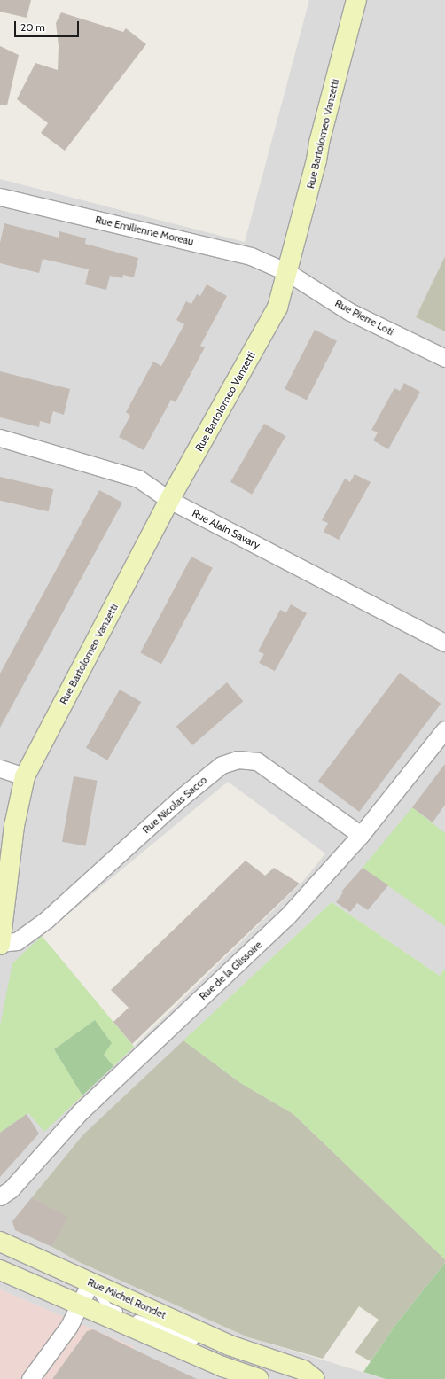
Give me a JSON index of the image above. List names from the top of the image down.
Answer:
{
  "streets": {
    "street": [
      "Rue Bartolomeo Vanzetti",
      "Rue Emilienne Moreau",
      "Rue Pierre Loti",
      "Rue Alain Savary",
      "Rue Nicolas Sacco",
      "Rue de la Glissoire",
      "Rue Michel Rondet"
    ]
  },
  "crossings": [
    ["Rue Bartolomeo Vanzetti", "Rue Emilienne Moreau"],
    ["Rue Bartolomeo Vanzetti", "Rue Pierre Loti"],
    ["Rue Bartolomeo Vanzetti", "Rue Alain Savary"],
    ["Rue Bartolomeo Vanzetti", "Rue Nicolas Sacco"],
    ["Rue Emilienne Moreau", "Rue Pierre Loti"],
    ["Rue Nicolas Sacco", "Rue de la Glissoire"]
  ],
  "scale_bar": "20 m"
}
